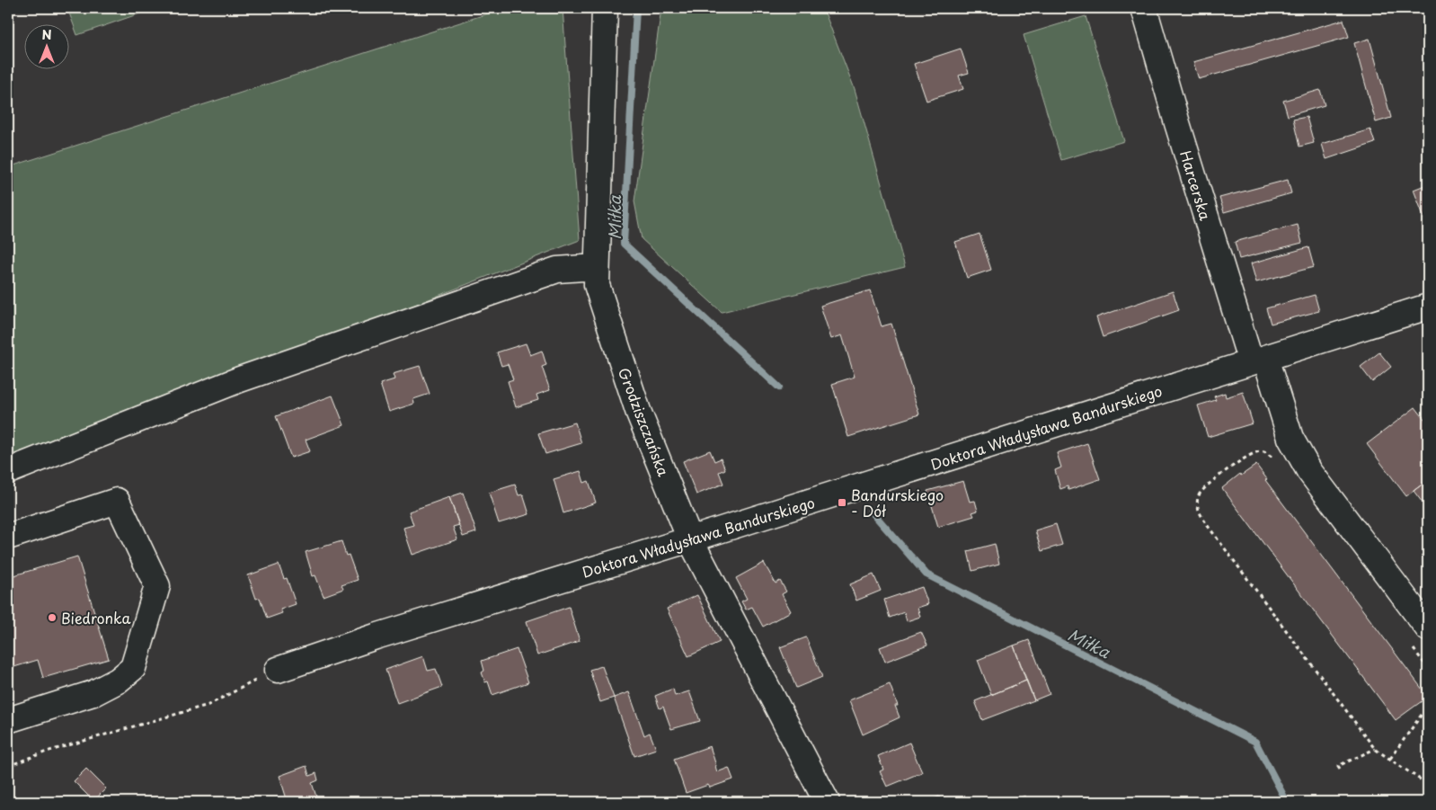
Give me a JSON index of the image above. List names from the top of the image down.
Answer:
{
  "streets": {
    "street": ["Harcerska", "Grodziszczańska", "Doktora Władysława Bandurskiego"]
  },
  "crossings": [
    ["Harcerska", "Doktora Władysława Bandurskiego"],
    ["Grodziszczańska", "Doktora Władysława Bandurskiego"]
  ],
  "water": ["Miłka"],
  "places": {
    "transit": ["Bandurskiego - Dół"],
    "other": ["Biedronka"]
  },
  "north": "top"
}
